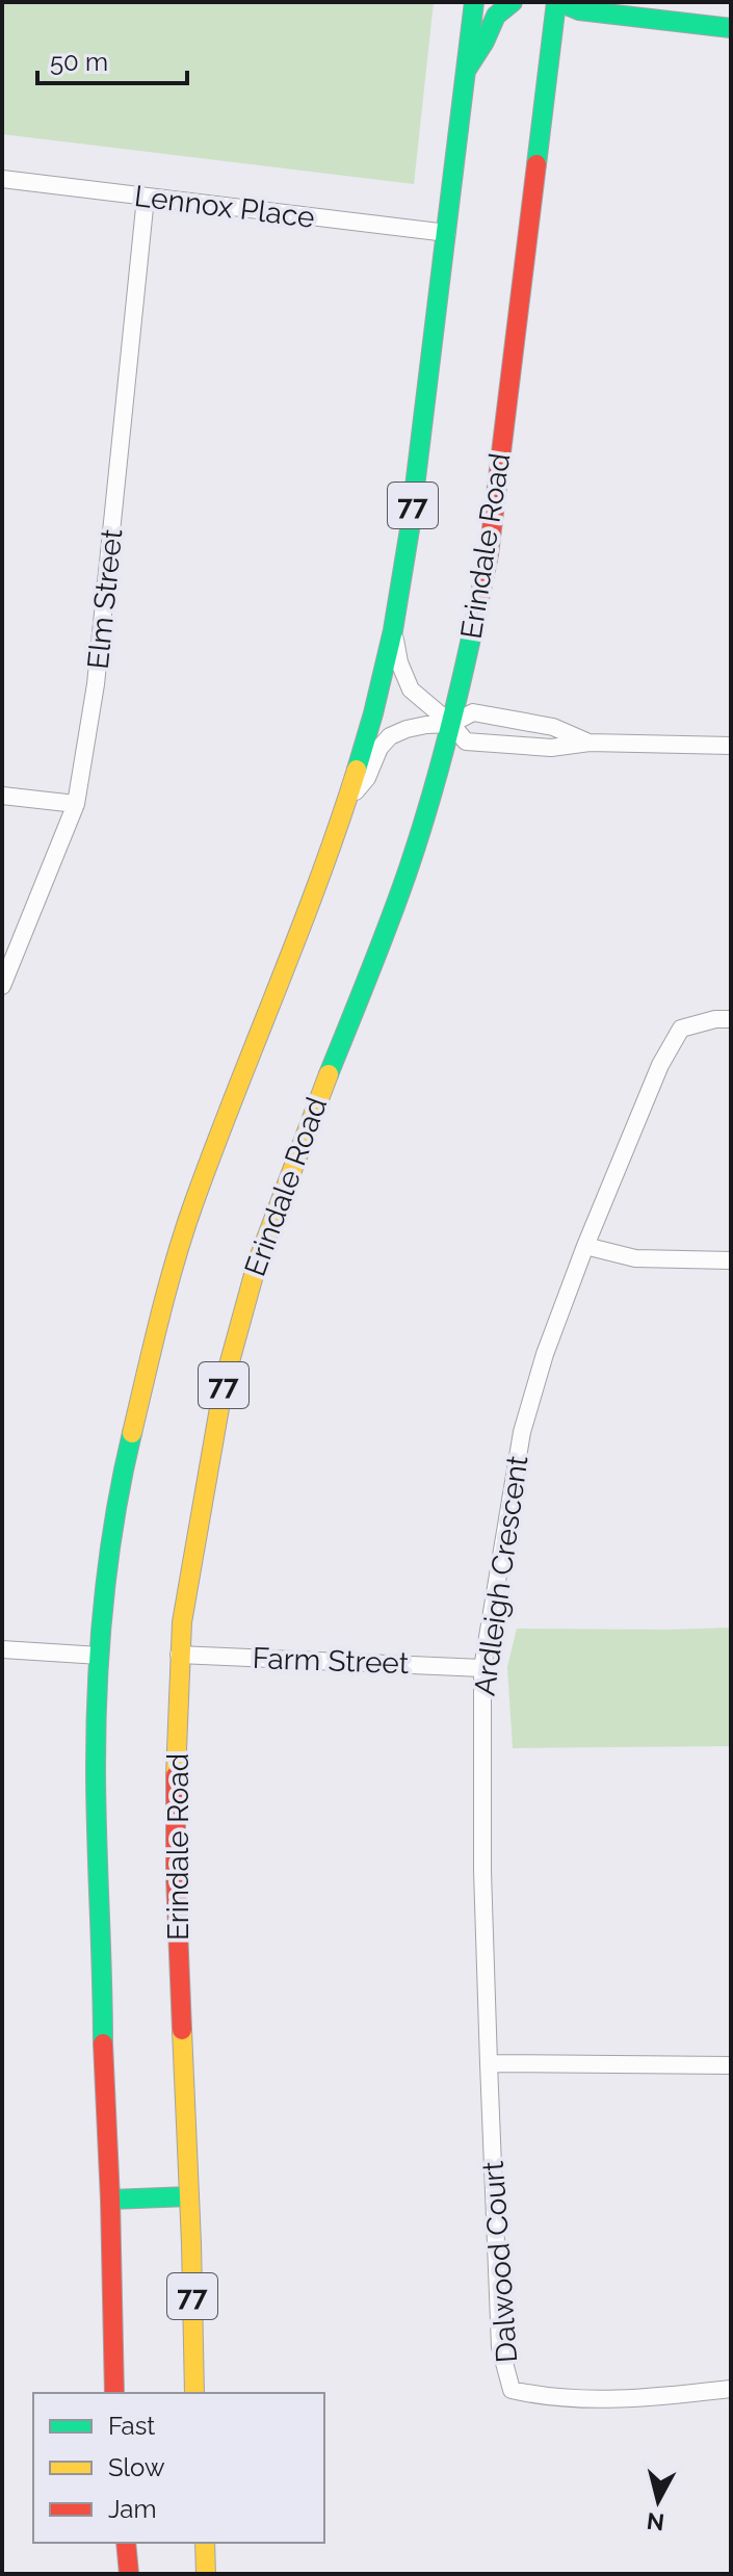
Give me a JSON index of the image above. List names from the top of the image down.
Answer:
{
  "streets": {
    "main road": ["77", "Erindale Road"],
    "street": [
      "Lennox Place",
      "Elm Street",
      "Ardleigh Crescent",
      "Farm Street",
      "Dalwood Court"
    ]
  },
  "crossings": [
    ["Lennox Place", "77"],
    ["Lennox Place", "Elm Street"],
    ["Erindale Road", "Farm Street"],
    ["Ardleigh Crescent", "Farm Street"],
    ["Ardleigh Crescent", "Dalwood Court"]
  ],
  "legend": ["Fast", "Slow", "Jam"],
  "scale_bar": "50 m",
  "north": "bottom"
}
